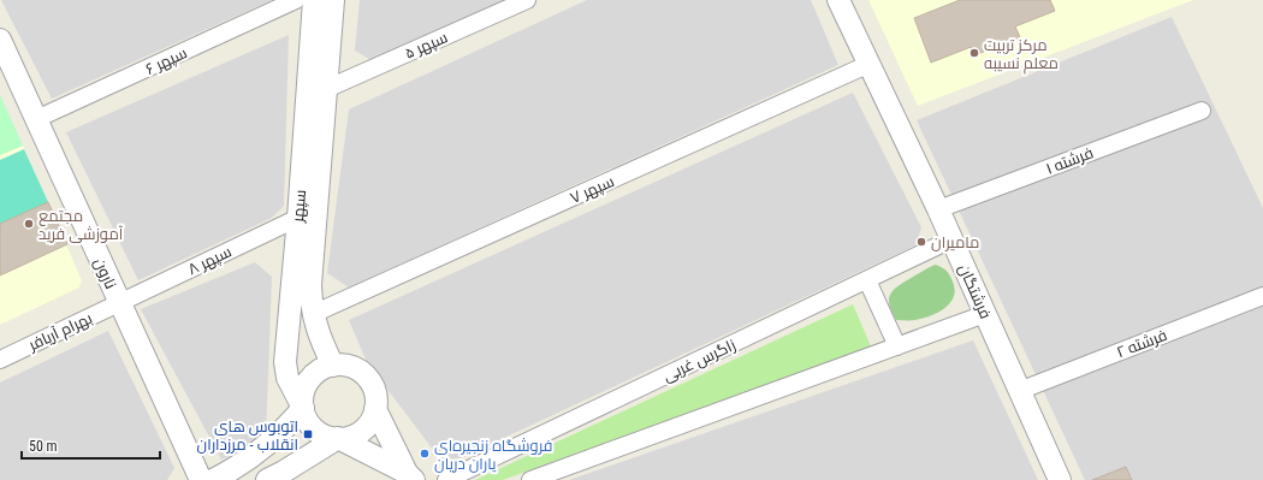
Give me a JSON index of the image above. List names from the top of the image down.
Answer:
{
  "streets": {
    "street": [
      "سپهر ۵",
      "سپهر ۶",
      "فرشته ۱",
      "سپهر ۷",
      "سپهر",
      "سپهر ۸",
      "نارون",
      "فرشتگان",
      "بهرام آریافر",
      "فرشته ۲",
      "زاگرس غربی"
    ]
  },
  "crossings": [
    ["سپهر ۵", "سپهر"],
    ["سپهر ۶", "نارون"],
    ["فرشته ۱", "فرشتگان"],
    ["سپهر ۷", "سپهر"],
    ["سپهر ۷", "فرشتگان"],
    ["سپهر", "سپهر ۸"],
    ["سپهر ۸", "نارون"],
    ["سپهر ۸", "بهرام آریافر"],
    ["نارون", "بهرام آریافر"],
    ["فرشتگان", "فرشته ۲"],
    ["فرشتگان", "زاگرس غربی"]
  ],
  "places": {
    "other": [
      "مرکز تربیت معلم نسیبه",
      "مجتمع آموزشی فرید",
      "مامیران",
      "فروشگاه زنجیره‌ای یاران دریان"
    ],
    "transit": ["اتوبوس های انقلاب - مرزداران"]
  },
  "scale_bar": "50 m"
}
